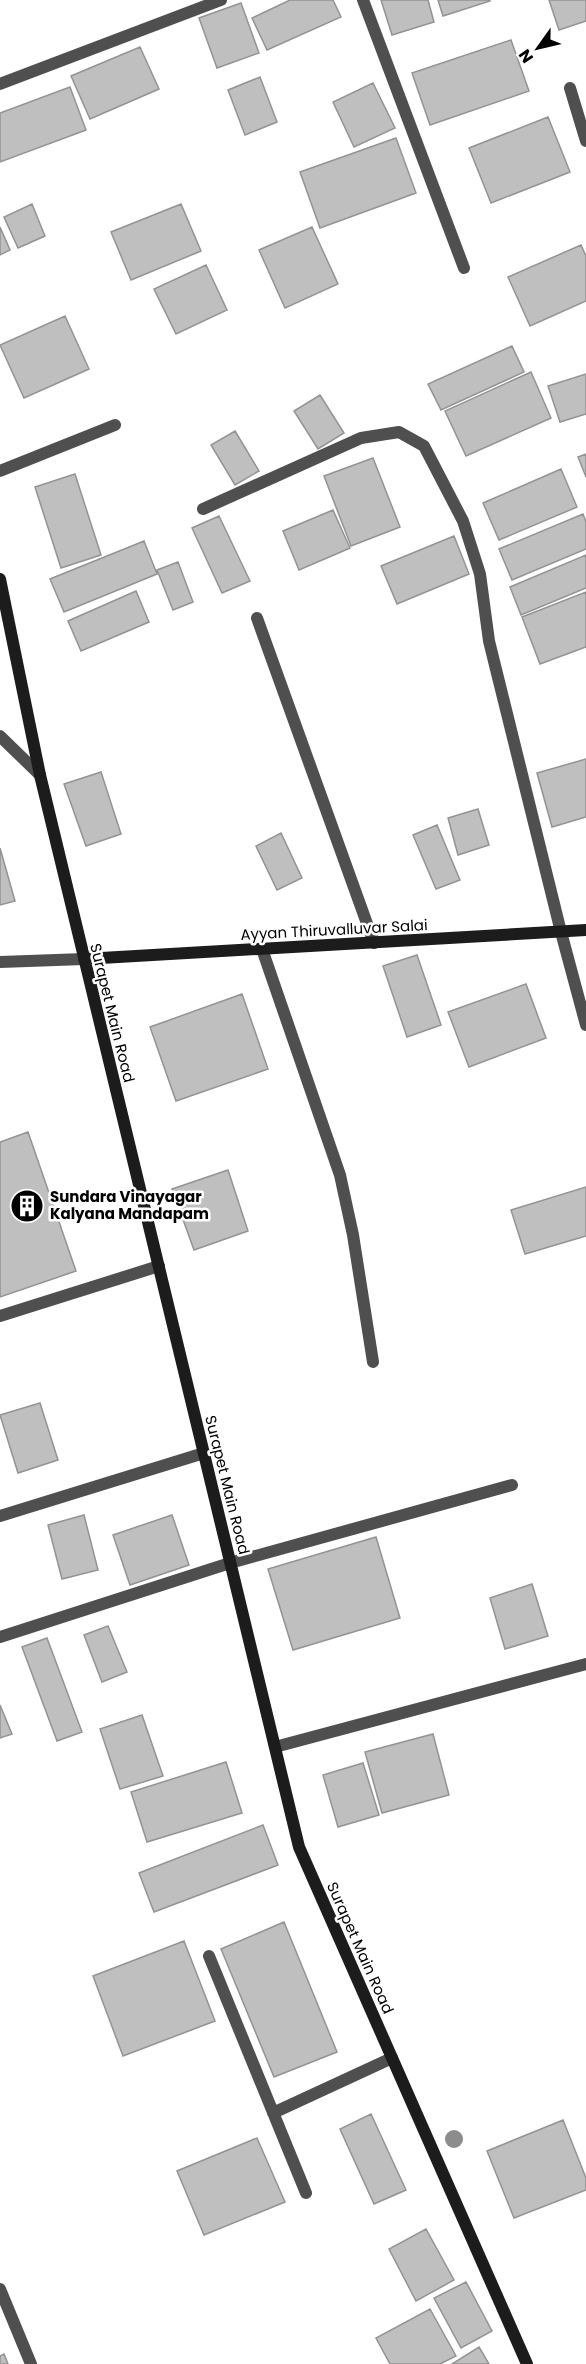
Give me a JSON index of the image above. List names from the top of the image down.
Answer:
{
  "streets": {
    "main road": ["Ayyan Thiruvalluvar Salai", "Surapet Main Road"]
  },
  "crossings": [
    ["Ayyan Thiruvalluvar Salai", "Surapet Main Road"]
  ],
  "places": {
    "building": ["Sundara Vinayagar Kalyana Mandapam"]
  },
  "north": "bottom left"
}
